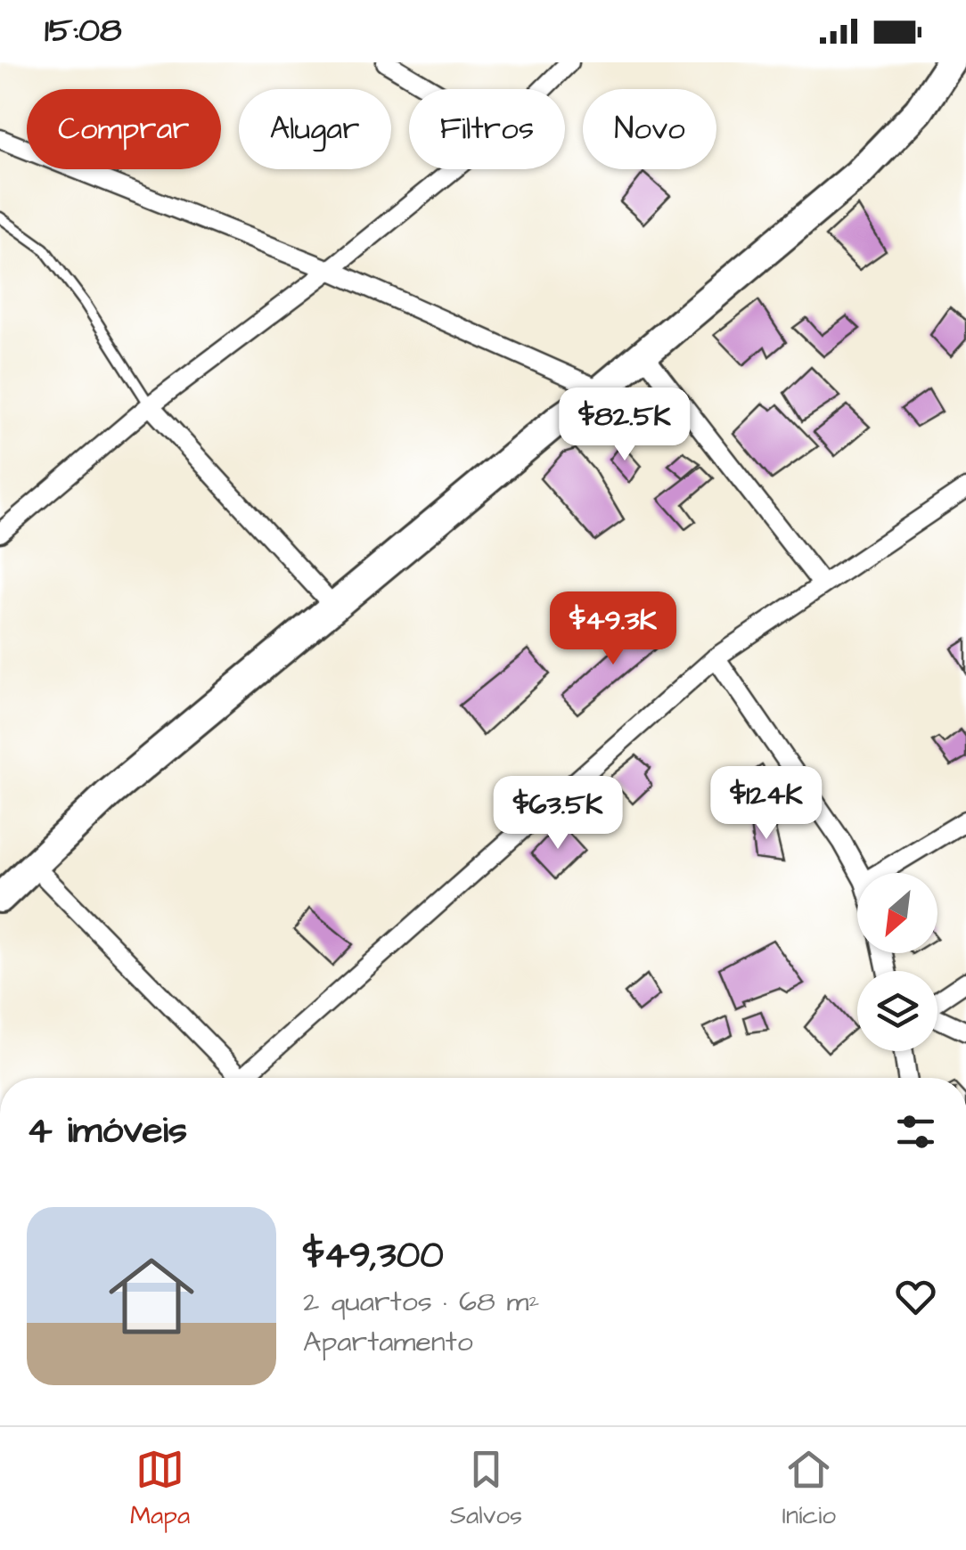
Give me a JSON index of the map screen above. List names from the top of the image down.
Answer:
{
  "north": "bottom left",
  "page": {
    "status": "15:08",
    "chip": [
      "Comprar",
      "Alugar",
      "Filtros",
      "Novo"
    ],
    "price": [
      "$82.5K",
      "$49.3K",
      "$124K",
      "$63.5K"
    ],
    "heading": "4 imóveis",
    "list": [
      {
        "name": "$49,300",
        "note": "2 quartos · 68 m² · Apartamento"
      }
    ],
    "tabs": ["Mapa", "Salvos", "Início"]
  }
}
